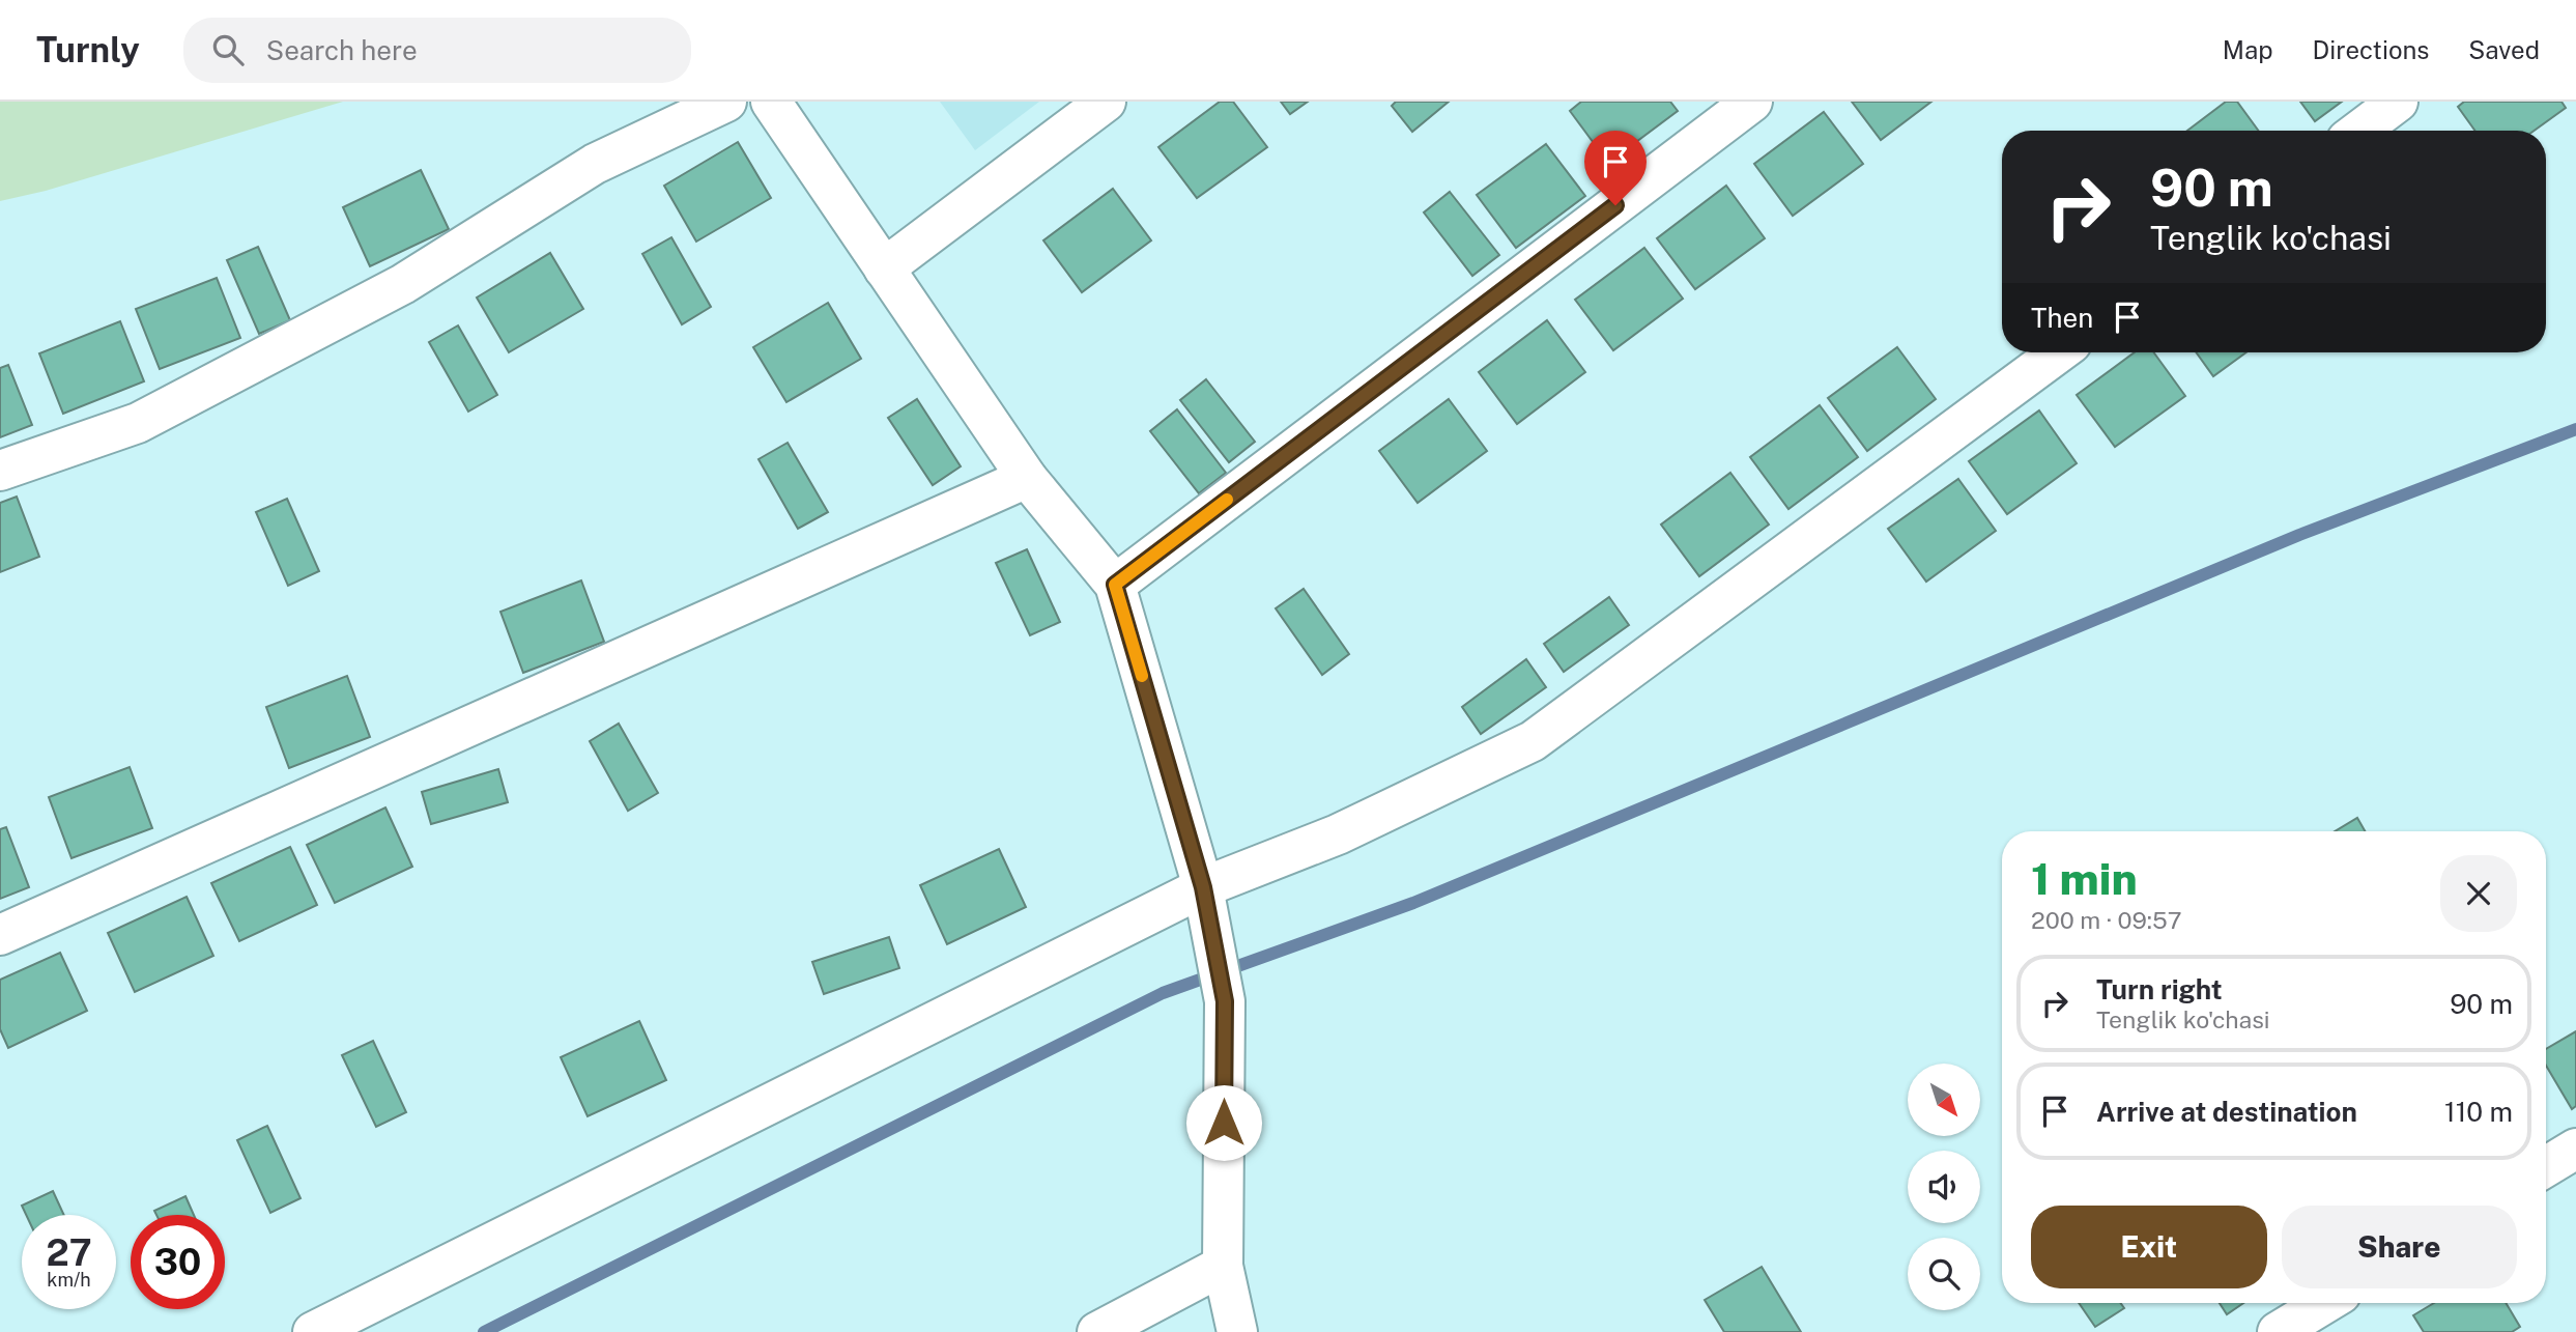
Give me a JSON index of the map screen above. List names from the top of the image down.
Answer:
{
  "north": "bottom right",
  "page": {
    "header": "Turnly",
    "search": "Search here",
    "nav": ["Map", "Directions", "Saved"],
    "turn": ["90 m", "Tenglik ko'chasi"],
    "then": "Then",
    "heading": ["1 min", "200 m · 09:57"],
    "list": [
      {
        "name": "Turn right",
        "note": "Tenglik ko'chasi",
        "value": "90 m"
      },
      {
        "name": "Arrive at destination",
        "value": "110 m"
      }
    ],
    "buttons": ["Exit", "Share"],
    "speed": "27 km/h",
    "limit": "30"
  }
}
